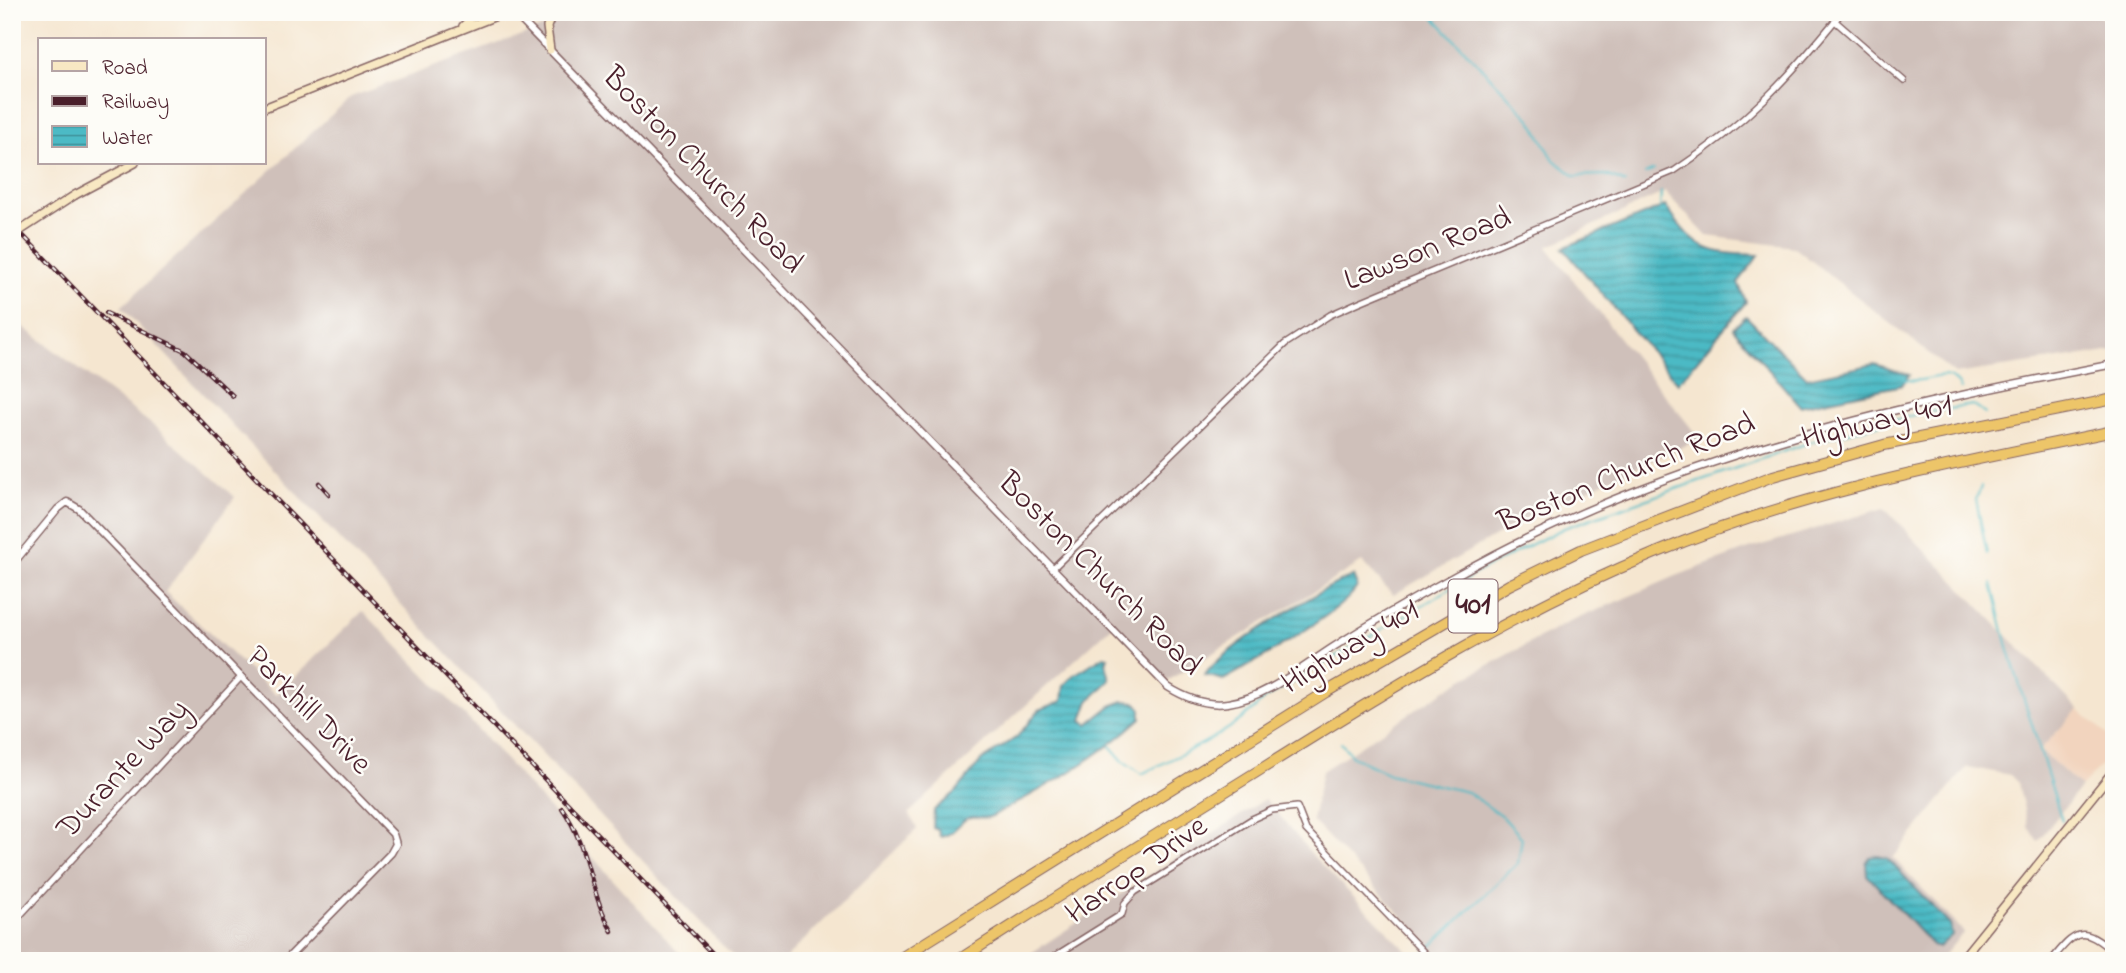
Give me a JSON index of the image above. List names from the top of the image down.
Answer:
{
  "streets": {
    "highway": ["Highway 401", "401"],
    "street": [
      "Boston Church Road",
      "Lawson Road",
      "Parkhill Drive",
      "Durante Way",
      "Harrop Drive"
    ]
  },
  "crossings": [
    ["Boston Church Road", "Lawson Road"],
    ["Parkhill Drive", "Durante Way"]
  ],
  "legend": ["Road", "Railway", "Water"]
}
